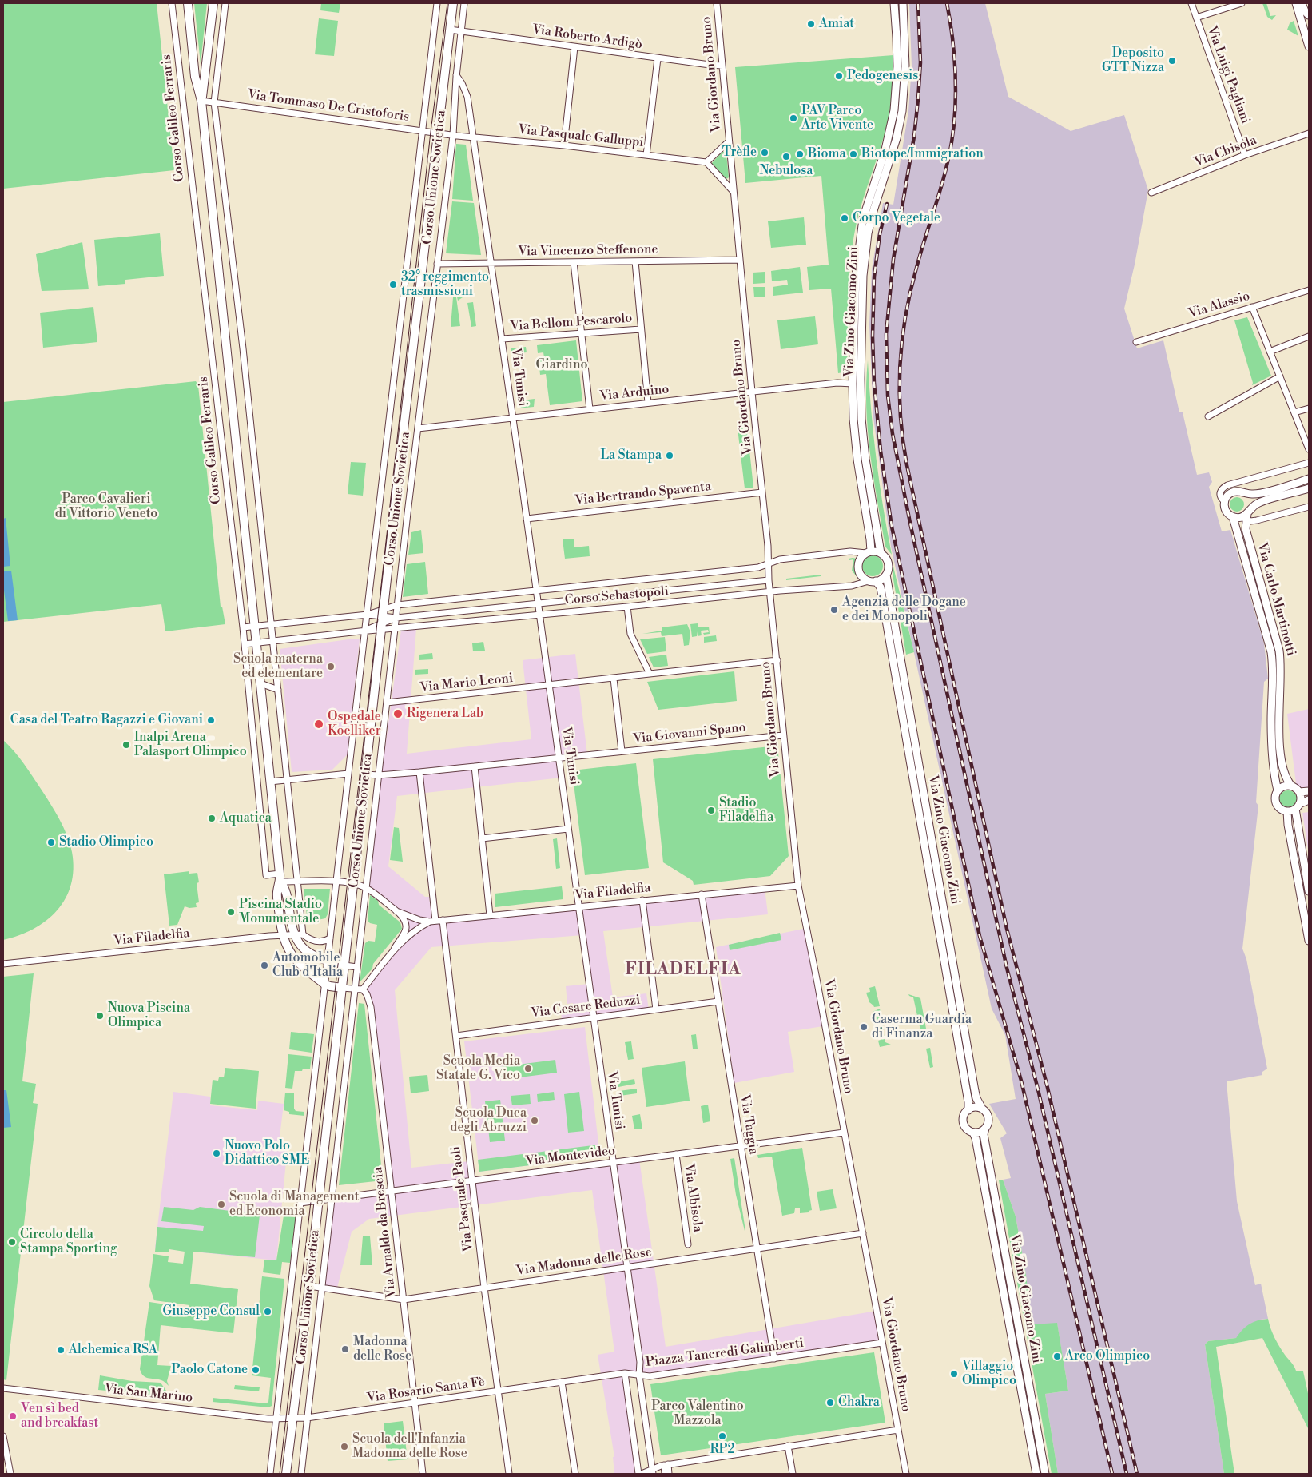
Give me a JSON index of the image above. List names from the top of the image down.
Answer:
{
  "streets": {
    "main road": ["Corso Galileo Ferraris", "Corso Unione Sovietica"],
    "street": [
      "Via Roberto Ardigò",
      "Via Giordano Bruno",
      "Via Luigi Pagliani",
      "Via Tommaso De Cristoforis",
      "Via Pasquale Galluppi",
      "Via Chisola",
      "Via Vincenzo Steffenone",
      "Via Alassio",
      "Via Zino Giacomo Zini",
      "Via Bellom Pescarolo",
      "Via Tunisi",
      "Via Arduino",
      "Via Bertrando Spaventa",
      "Corso Sebastopoli",
      "Via Carlo Martinotti",
      "Via Mario Leoni",
      "Via Giovanni Spano",
      "Via Filadelfia",
      "Via Cesare Reduzzi",
      "Via Taggia",
      "Via Montevideo",
      "Via Albisola",
      "Via Pasquale Paoli",
      "Via Arnaldo da Brescia",
      "Via Madonna delle Rose",
      "Piazza Tancredi Galimberti",
      "Via Rosario Santa Fè",
      "Via San Marino"
    ]
  },
  "crossings": [
    ["Via Roberto Ardigò", "Via Giordano Bruno"],
    ["Via Roberto Ardigò", "Corso Unione Sovietica"],
    ["Via Giordano Bruno", "Via Vincenzo Steffenone"],
    ["Via Giordano Bruno", "Via Arduino"],
    ["Via Giordano Bruno", "Via Bertrando Spaventa"],
    ["Via Giordano Bruno", "Corso Sebastopoli"],
    ["Via Giordano Bruno", "Via Giovanni Spano"],
    ["Via Giordano Bruno", "Via Filadelfia"],
    ["Via Giordano Bruno", "Via Montevideo"],
    ["Via Giordano Bruno", "Via Madonna delle Rose"],
    ["Via Giordano Bruno", "Piazza Tancredi Galimberti"],
    ["Via Luigi Pagliani", "Via Chisola"],
    ["Via Tommaso De Cristoforis", "Corso Galileo Ferraris"],
    ["Via Tommaso De Cristoforis", "Via Pasquale Galluppi"],
    ["Via Tommaso De Cristoforis", "Corso Unione Sovietica"],
    ["Corso Galileo Ferraris", "Corso Sebastopoli"],
    ["Via Pasquale Galluppi", "Corso Unione Sovietica"],
    ["Via Pasquale Galluppi", "Via Tunisi"],
    ["Corso Unione Sovietica", "Via Vincenzo Steffenone"],
    ["Corso Unione Sovietica", "Via Tunisi"],
    ["Corso Unione Sovietica", "Via Arduino"],
    ["Corso Unione Sovietica", "Corso Sebastopoli"],
    ["Corso Unione Sovietica", "Via Mario Leoni"],
    ["Corso Unione Sovietica", "Via Giovanni Spano"],
    ["Corso Unione Sovietica", "Via Montevideo"],
    ["Corso Unione Sovietica", "Via Madonna delle Rose"],
    ["Corso Unione Sovietica", "Via Rosario Santa Fè"],
    ["Corso Unione Sovietica", "Via San Marino"],
    ["Via Vincenzo Steffenone", "Via Tunisi"],
    ["Via Zino Giacomo Zini", "Via Arduino"],
    ["Via Zino Giacomo Zini", "Corso Sebastopoli"],
    ["Via Bellom Pescarolo", "Via Tunisi"],
    ["Via Tunisi", "Via Arduino"],
    ["Via Tunisi", "Via Bertrando Spaventa"],
    ["Via Tunisi", "Corso Sebastopoli"],
    ["Via Tunisi", "Via Mario Leoni"],
    ["Via Tunisi", "Via Giovanni Spano"],
    ["Via Tunisi", "Via Filadelfia"],
    ["Via Tunisi", "Via Cesare Reduzzi"],
    ["Via Tunisi", "Via Montevideo"],
    ["Via Tunisi", "Via Madonna delle Rose"],
    ["Via Tunisi", "Piazza Tancredi Galimberti"],
    ["Via Tunisi", "Via Rosario Santa Fè"],
    ["Via Filadelfia", "Via Taggia"],
    ["Via Filadelfia", "Via Pasquale Paoli"],
    ["Via Cesare Reduzzi", "Via Taggia"],
    ["Via Cesare Reduzzi", "Via Pasquale Paoli"],
    ["Via Taggia", "Via Montevideo"],
    ["Via Taggia", "Via Madonna delle Rose"],
    ["Via Taggia", "Piazza Tancredi Galimberti"],
    ["Via Montevideo", "Via Albisola"],
    ["Via Montevideo", "Via Pasquale Paoli"],
    ["Via Montevideo", "Via Arnaldo da Brescia"],
    ["Via Pasquale Paoli", "Via Madonna delle Rose"],
    ["Via Pasquale Paoli", "Via Rosario Santa Fè"],
    ["Via Arnaldo da Brescia", "Via Madonna delle Rose"],
    ["Via Arnaldo da Brescia", "Via Rosario Santa Fè"],
    ["Piazza Tancredi Galimberti", "Via Rosario Santa Fè"],
    ["Via Rosario Santa Fè", "Via San Marino"]
  ],
  "districts": ["FILADELFIA"],
  "parks": ["Giardino", "Parco Cavalieri di Vittorio Veneto", "Parco Valentino Mazzola"],
  "places": [
    "Amiat",
    "Deposito GTT Nizza",
    "Pedogenesis",
    "PAV Parco Arte Vivente",
    "Trèfle",
    "Bioma",
    "Biotope/Immigration",
    "Nebulosa",
    "Corpo Vegetale",
    "32° reggimento trasmissioni",
    "La Stampa",
    "Agenzia delle Dogane e dei Monopoli",
    "Scuola materna ed elementare",
    "Rigenera Lab",
    "Casa del Teatro Ragazzi e Giovani",
    "Ospedale Koelliker",
    "Inalpi Arena - Palasport Olimpico",
    "Stadio Filadelfia",
    "Aquatica",
    "Stadio Olimpico",
    "Piscina Stadio Monumentale",
    "Automobile Club d'Italia",
    "Nuova Piscina Olimpica",
    "Caserma Guardia di Finanza",
    "Scuola Media Statale G. Vico",
    "Scuola Duca degli Abruzzi",
    "Nuovo Polo Didattico SME",
    "Scuola di Management ed Economia",
    "Circolo della Stampa Sporting",
    "Giuseppe Consul",
    "Madonna delle Rose",
    "Alchemica RSA",
    "Arco Olimpico",
    "Paolo Catone",
    "Villaggio Olimpico",
    "Chakra",
    "Ven sì bed and breakfast",
    "RP2",
    "Scuola dell'Infanzia Madonna delle Rose"
  ]
}
